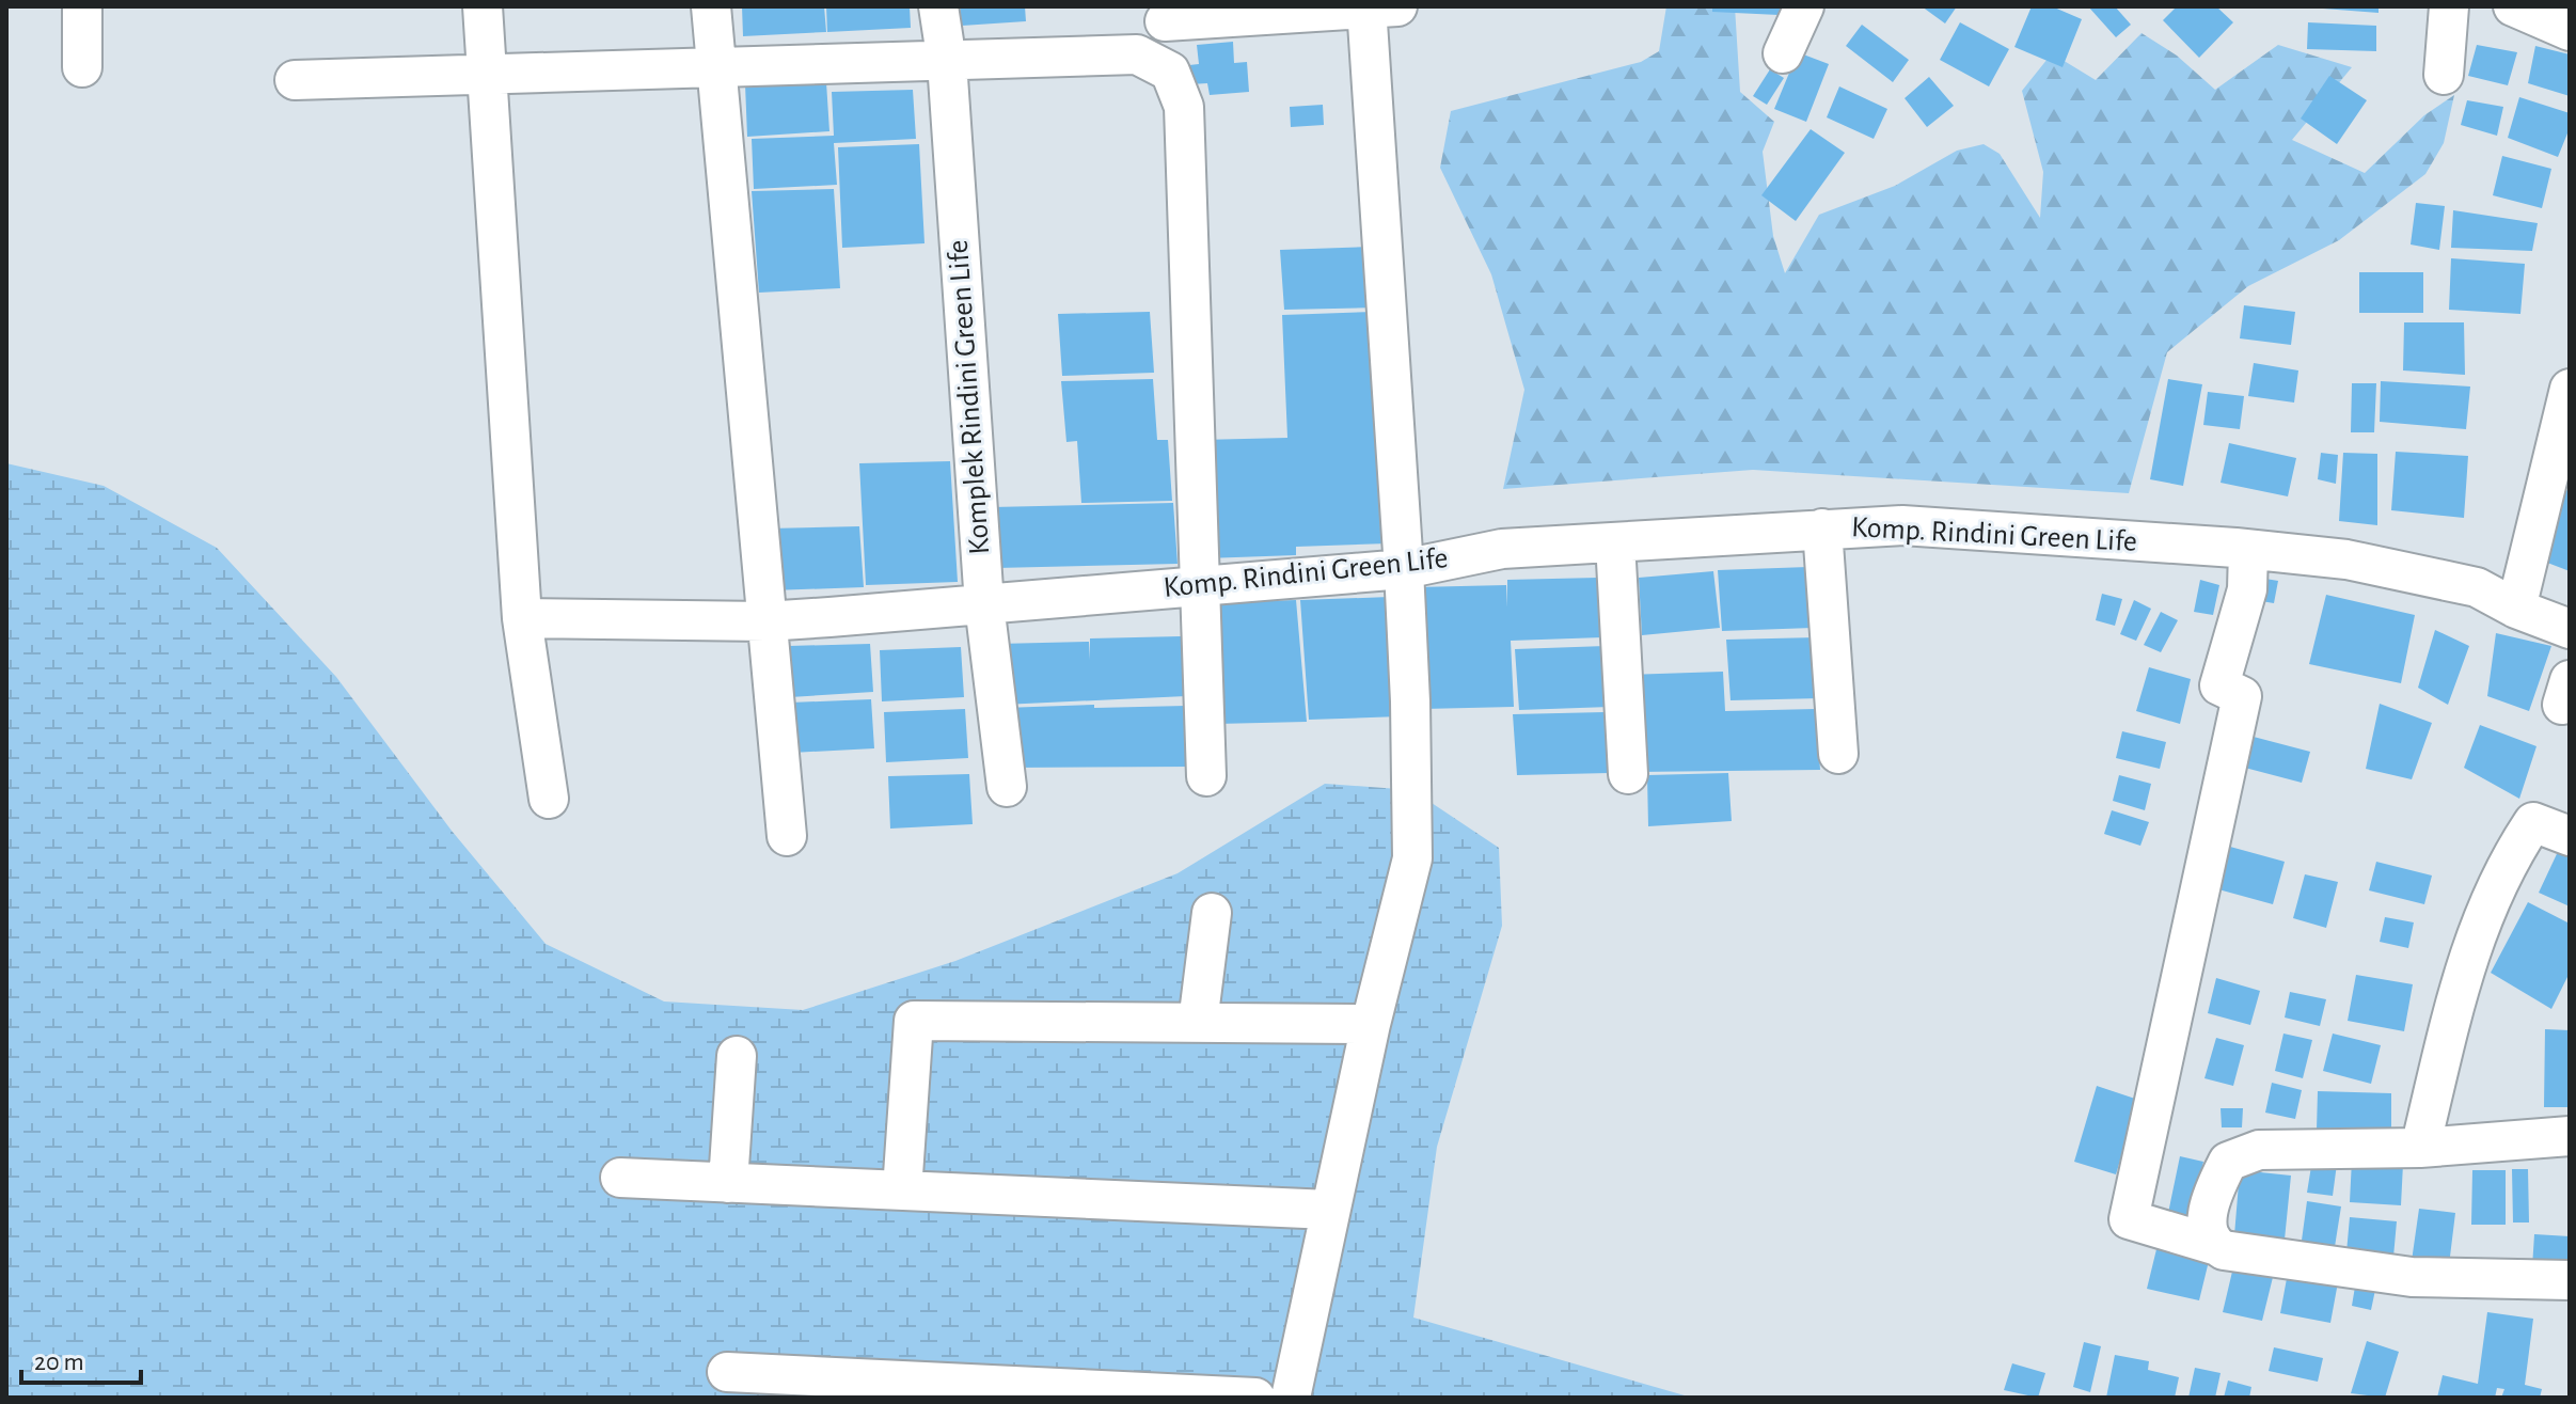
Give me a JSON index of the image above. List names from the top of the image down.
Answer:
{
  "streets": {
    "street": ["Komplek Rindini Green Life", "Komp. Rindini Green Life"]
  },
  "crossings": [
    ["Komplek Rindini Green Life", "Komp. Rindini Green Life"]
  ],
  "scale_bar": "20 m"
}
